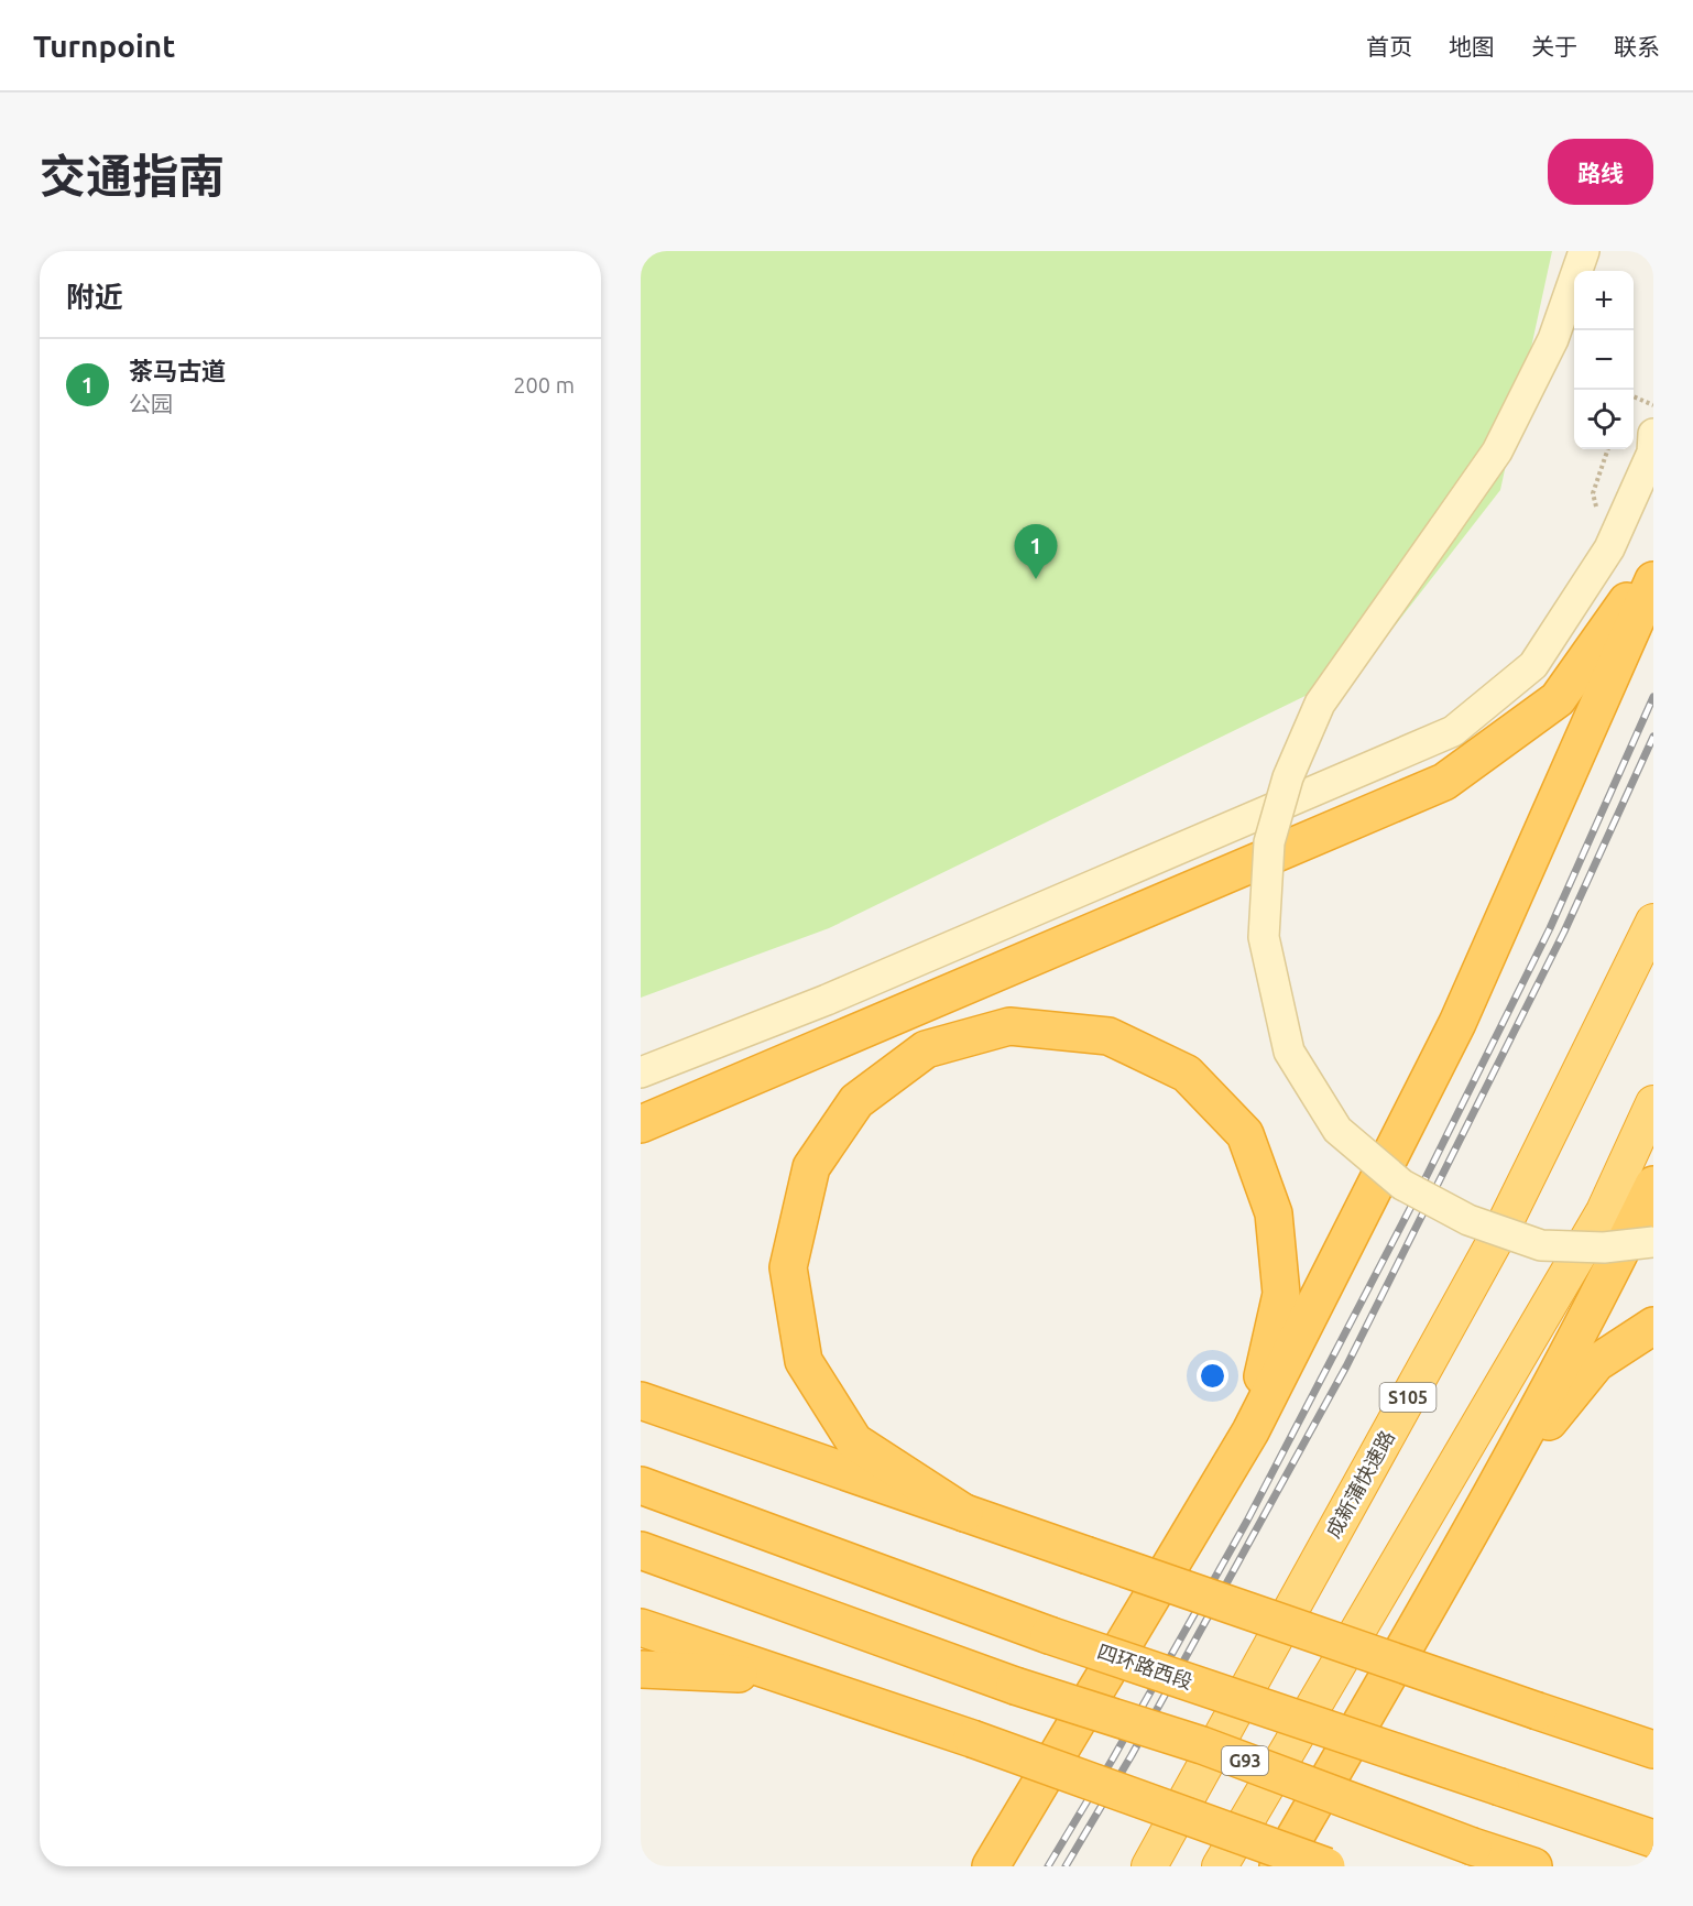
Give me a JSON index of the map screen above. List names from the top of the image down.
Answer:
{
  "streets": {
    "highway": [
      "S105",
      "成新蒲快速路",
      "四环路西段",
      "G93"
    ]
  },
  "page": {
    "header": "Turnpoint",
    "nav": [
      "首页",
      "地图",
      "关于",
      "联系"
    ],
    "title": "交通指南",
    "buttons": "路线",
    "heading": "附近",
    "map_buttons": ["+", "−"],
    "list": [
      {
        "mark": "1",
        "name": "茶马古道",
        "note": "公园",
        "value": "200 m"
      }
    ],
    "pins": "1"
  }
}
